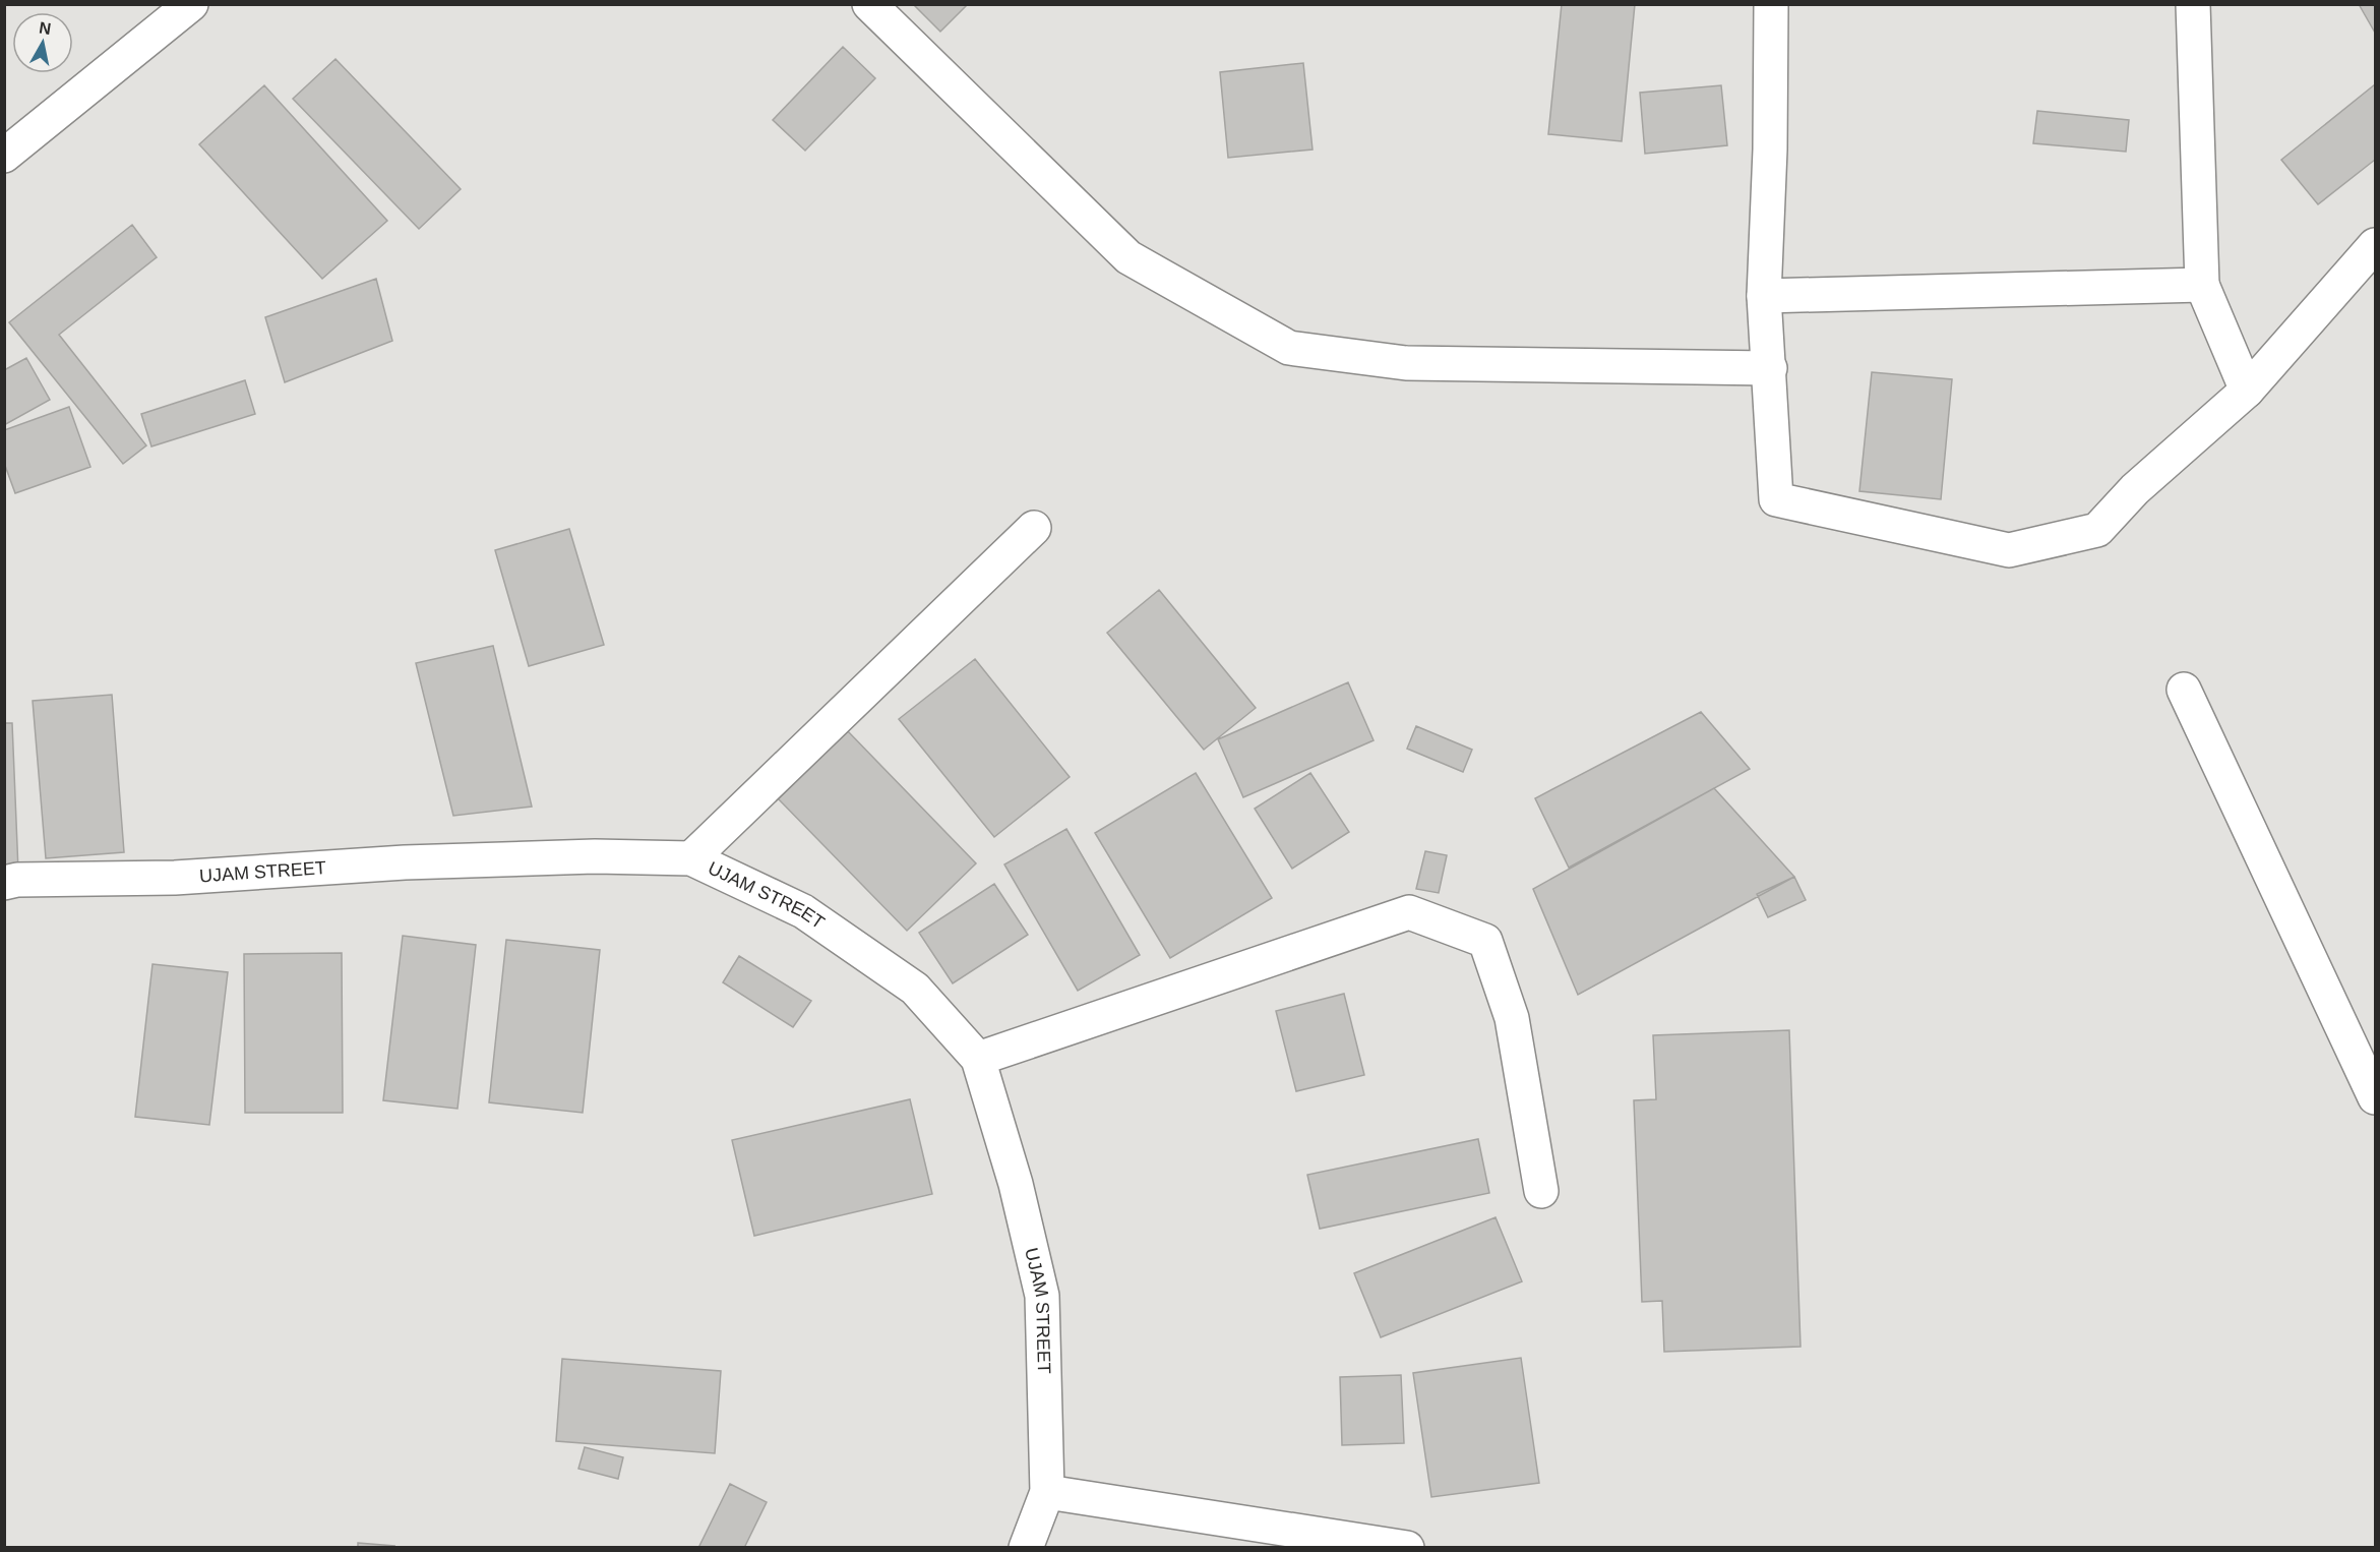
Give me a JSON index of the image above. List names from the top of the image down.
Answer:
{
  "streets": {
    "street": ["UJAM STREET"]
  },
  "north": "top"
}
